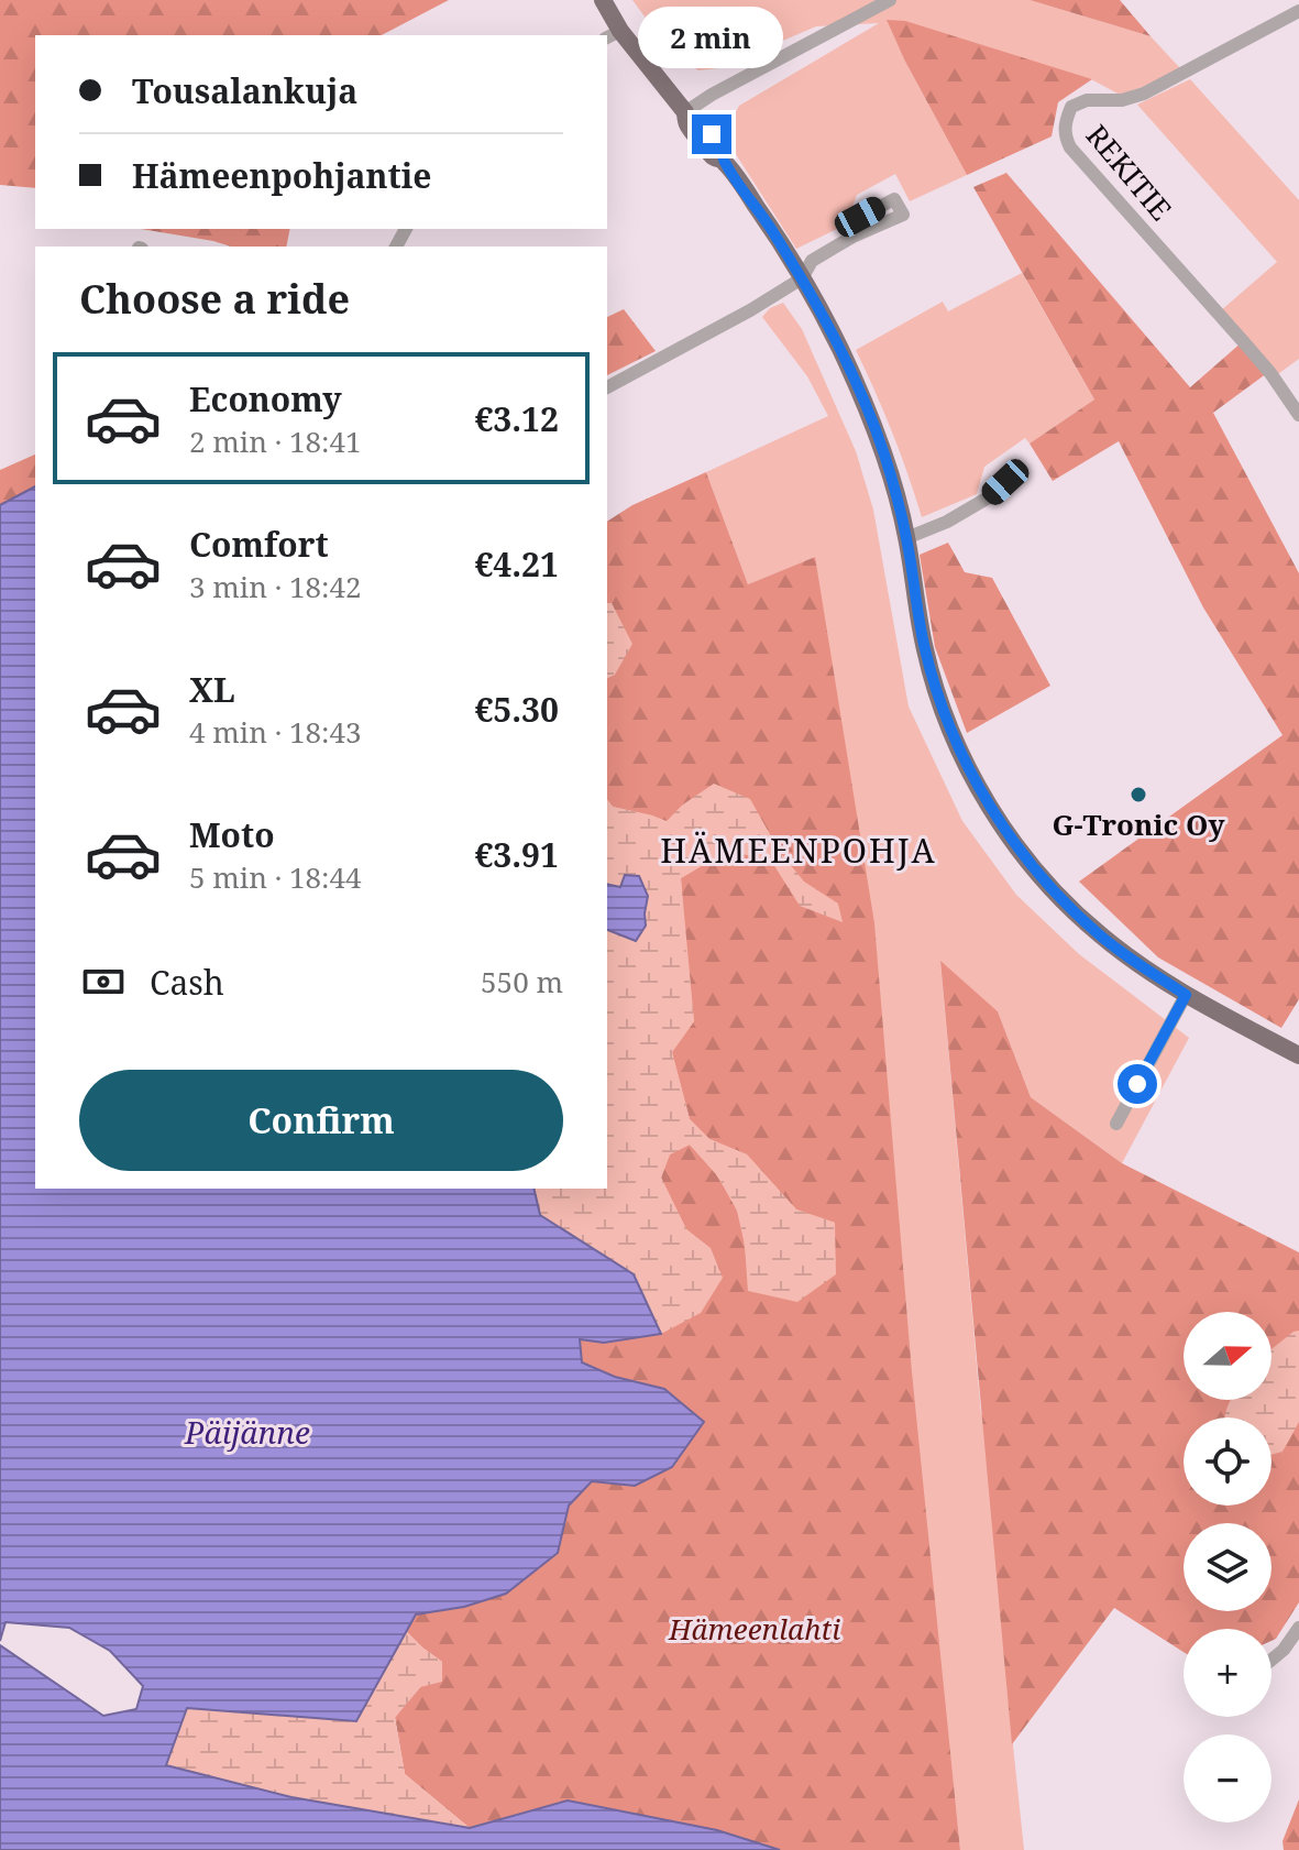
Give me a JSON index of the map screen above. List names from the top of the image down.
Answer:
{
  "streets": {
    "street": ["REKITIE"]
  },
  "districts": ["HÄMEENPOHJA"],
  "water": ["Päijänne"],
  "parks": ["Hämeenlahti"],
  "places": ["G-Tronic Oy"],
  "north": "right",
  "page": {
    "bubble": "2 min",
    "banner": ["Tousalankuja", "Hämeenpohjantie"],
    "heading": "Choose a ride",
    "list": [
      {
        "name": "Economy",
        "note": "2 min · 18:41",
        "value": "€3.12"
      },
      {
        "name": "Comfort",
        "note": "3 min · 18:42",
        "value": "€4.21"
      },
      {
        "name": "XL",
        "note": "4 min · 18:43",
        "value": "€5.30"
      },
      {
        "name": "Moto",
        "note": "5 min · 18:44",
        "value": "€3.91"
      }
    ],
    "pay": ["Cash", "550 m"],
    "buttons": "Confirm",
    "map_buttons": ["+", "−"]
  }
}
